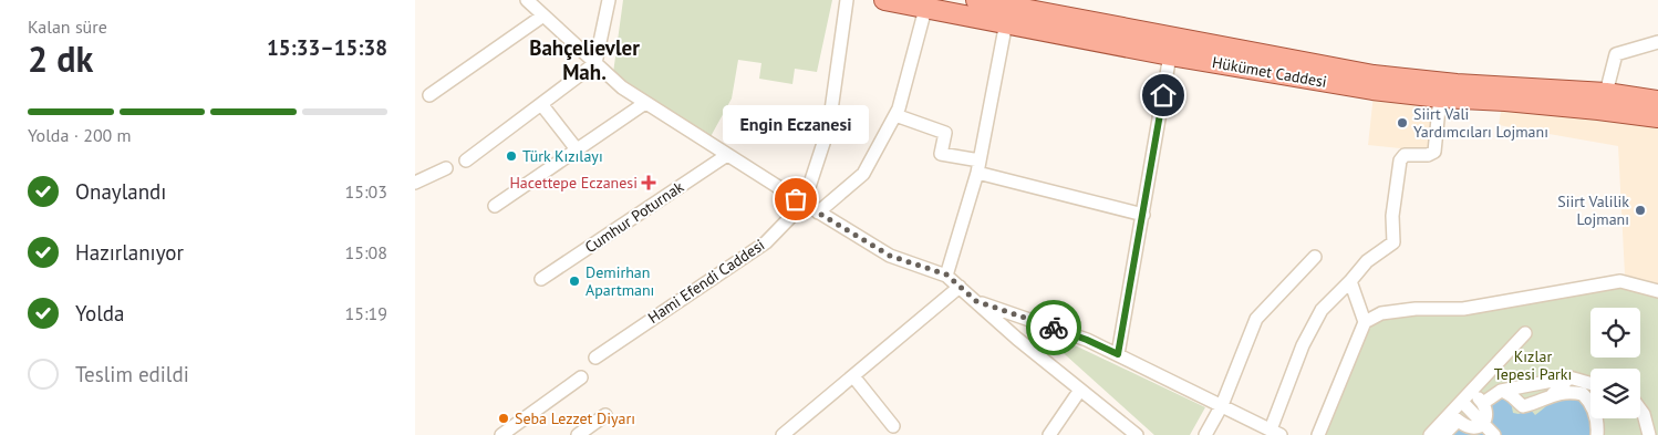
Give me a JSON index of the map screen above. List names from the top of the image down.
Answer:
{
  "streets": {
    "main road": ["Hükümet Caddesi"],
    "street": ["Cumhur Poturnak", "Hami Efendi Caddesi"]
  },
  "districts": ["Bahçelievler Mah."],
  "parks": ["Kızlar Tepesi Parkı"],
  "places": {
    "other": [
      "Siirt Vali Yardımcıları Lojmanı",
      "Türk Kızılayı",
      "Engin Eczanesi",
      "Siirt Valilik Lojmanı",
      "Demirhan Apartmanı",
      "Seba Lezzet Diyarı"
    ],
    "health": ["Hacettepe Eczanesi"]
  },
  "page": {
    "heading": ["2 dk", "Kalan süre", "15:33–15:38"],
    "bar": "Yolda · 200 m",
    "bubble": "Engin Eczanesi",
    "list": [
      ["Onaylandı", "15:03"],
      ["Hazırlanıyor", "15:08"],
      ["Yolda", "15:19"],
      "Teslim edildi"
    ]
  }
}
